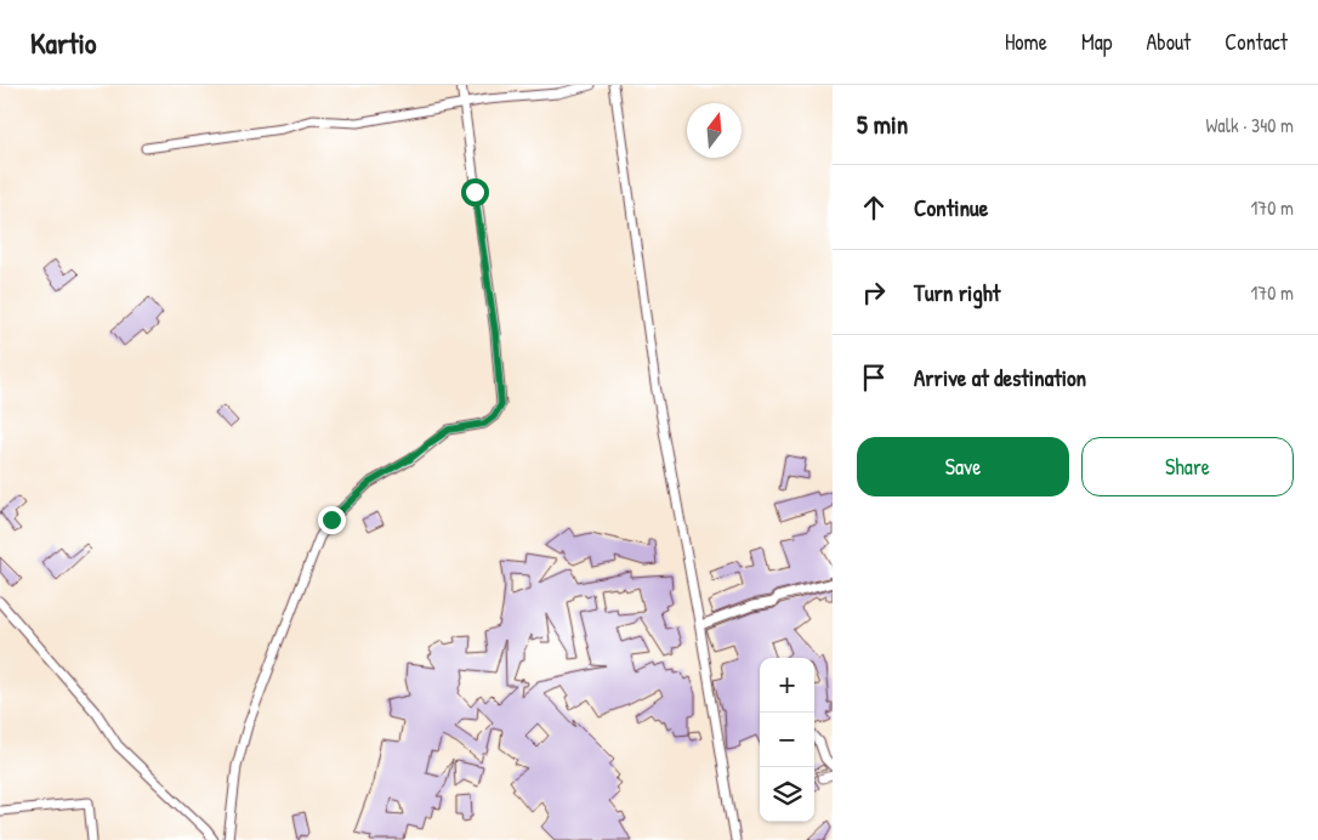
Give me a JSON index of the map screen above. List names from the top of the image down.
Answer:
{
  "north": "top",
  "page": {
    "header": "Kartio",
    "nav": [
      "Home",
      "Map",
      "About",
      "Contact"
    ],
    "heading": ["5 min", "Walk · 340 m"],
    "list": [
      ["Continue", "170 m"],
      ["Turn right", "170 m"],
      "Arrive at destination"
    ],
    "buttons": ["Save", "Share"],
    "map_buttons": ["+", "−"]
  }
}
